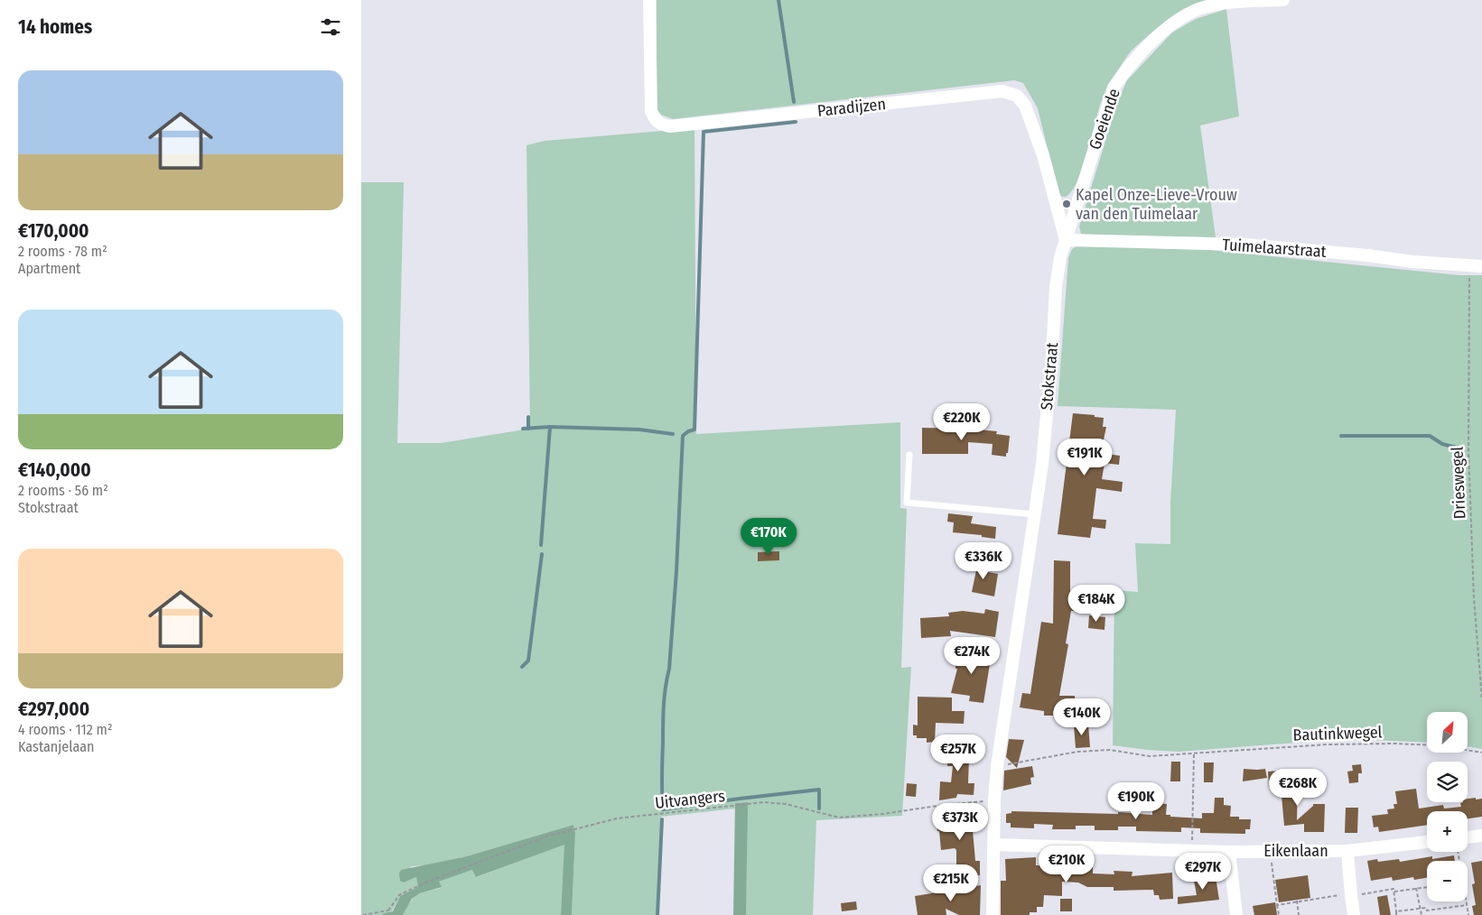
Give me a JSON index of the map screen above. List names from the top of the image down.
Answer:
{
  "streets": {
    "street": [
      "Paradijzen",
      "Goeiende",
      "Tuimelaarstraat",
      "Stokstraat",
      "Eikenlaan"
    ],
    "path": ["Drieswegel", "Bautinkwegel", "Uitvangers"]
  },
  "crossings": [
    ["Paradijzen", "Goeiende"],
    ["Paradijzen", "Tuimelaarstraat"],
    ["Paradijzen", "Stokstraat"],
    ["Goeiende", "Tuimelaarstraat"],
    ["Goeiende", "Stokstraat"],
    ["Tuimelaarstraat", "Stokstraat"],
    ["Tuimelaarstraat", "Drieswegel"],
    ["Stokstraat", "Bautinkwegel"],
    ["Stokstraat", "Uitvangers"],
    ["Stokstraat", "Eikenlaan"]
  ],
  "places": ["Kapel Onze-Lieve-Vrouw van den Tuimelaar"],
  "north": "top right",
  "page": {
    "heading": "14 homes",
    "list": [
      {
        "name": "€170,000",
        "note": "2 rooms · 78 m² · Apartment"
      },
      {
        "name": "€140,000",
        "note": "2 rooms · 56 m² · Stokstraat"
      },
      {
        "name": "€297,000",
        "note": "4 rooms · 112 m² · Kastanjelaan"
      }
    ],
    "price": [
      "€220K",
      "€191K",
      "€170K",
      "€336K",
      "€184K",
      "€274K",
      "€140K",
      "€257K",
      "€268K",
      "€190K",
      "€373K",
      "€210K",
      "€297K",
      "€215K"
    ],
    "map_buttons": ["+", "−"]
  }
}
